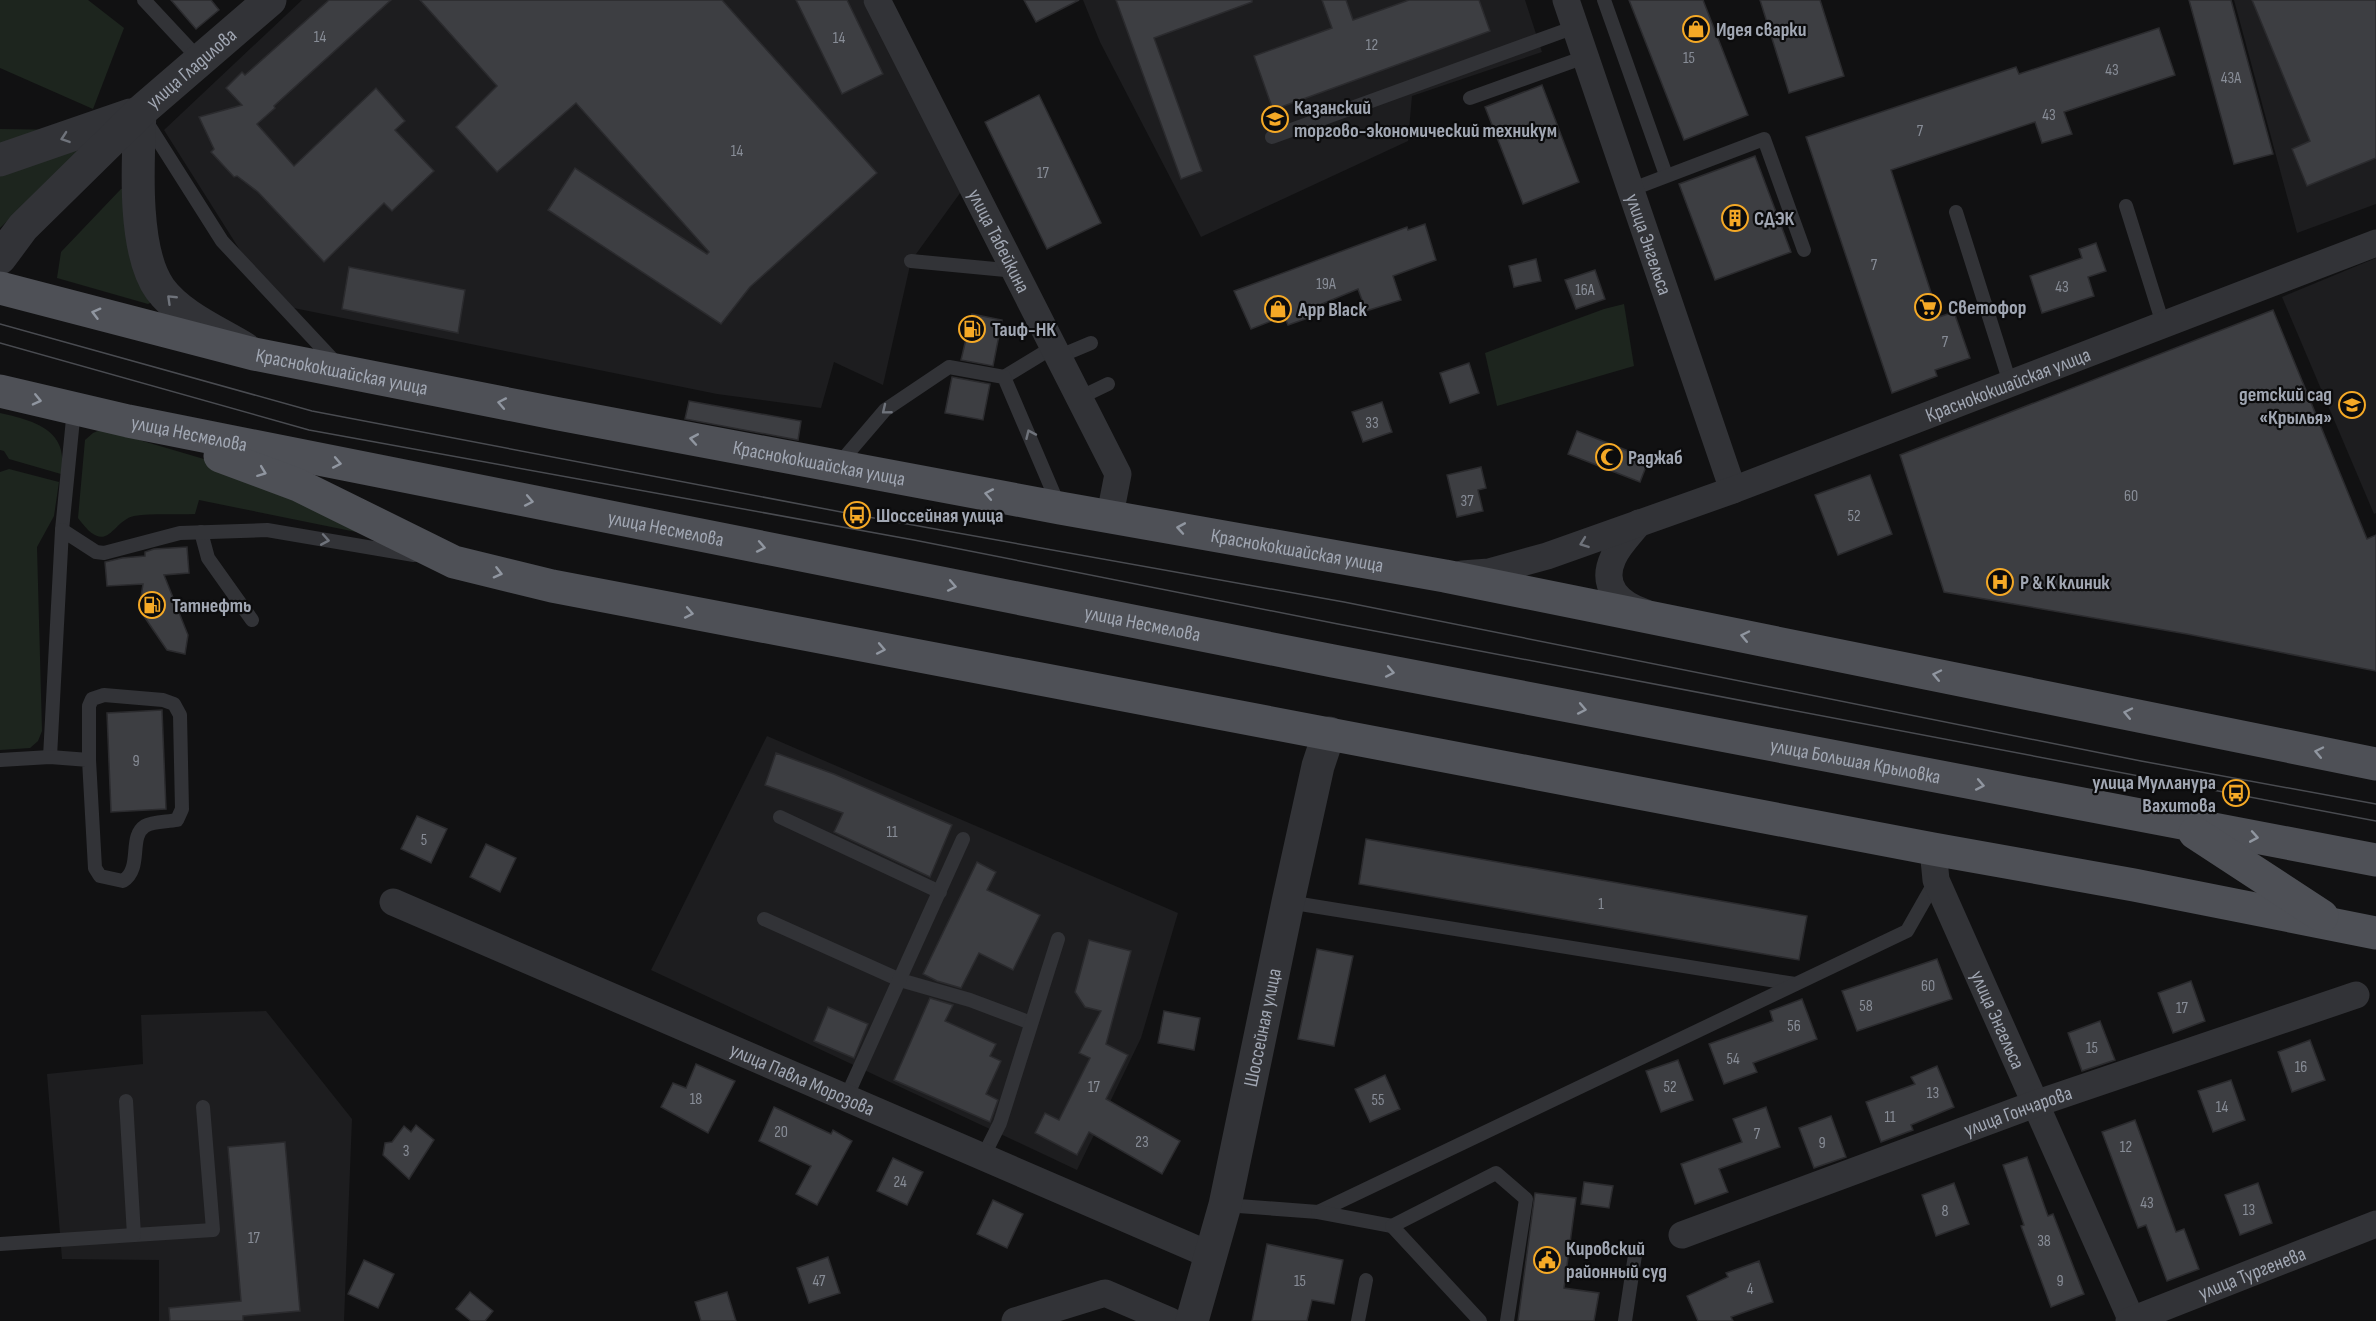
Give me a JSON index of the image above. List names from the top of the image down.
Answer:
{
  "streets": {
    "main road": ["Краснококшайская улица", "улица Несмелова", "улица Большая Крыловка"],
    "street": [
      "улица Гладилова",
      "улица Табейкина",
      "улица Энгельса",
      "Шоссейная улица",
      "улица Павла Морозова",
      "улица Гончарова",
      "улица Тургенева"
    ]
  },
  "crossings": [
    ["улица Табейкина", "Краснококшайская улица"],
    ["улица Энгельса", "Краснококшайская улица"],
    ["улица Энгельса", "улица Гончарова"],
    ["улица Энгельса", "улица Тургенева"],
    ["улица Несмелова", "улица Большая Крыловка"],
    ["Шоссейная улица", "улица Павла Морозова"]
  ],
  "places": {
    "shop": ["Идея сварки", "App Black"],
    "school or university": ["Казанский торгово-экономический техникум", "детский сад «Крылья»"],
    "building": ["СДЭК"],
    "supermarket": ["Светофор"],
    "fuel station": ["Таиф-НК", "Татнефть"],
    "mosque": ["Раджаб"],
    "bus stop": ["Шоссейная улица", "улица Мулланура Вахитова"],
    "hospital": ["Р & К клиник"],
    "public building": ["Кировский районный суд"]
  },
  "house_numbers": [
    "14",
    "14",
    "12",
    "15",
    "43",
    "43А",
    "43",
    "7",
    "14",
    "17",
    "7",
    "19А",
    "43",
    "16А",
    "7",
    "33",
    "60",
    "37",
    "52",
    "9",
    "11",
    "5",
    "1",
    "60",
    "58",
    "17",
    "56",
    "15",
    "54",
    "16",
    "17",
    "52",
    "13",
    "18",
    "55",
    "14",
    "11",
    "20",
    "7",
    "23",
    "9",
    "12",
    "3",
    "24",
    "43",
    "13",
    "8",
    "17",
    "38",
    "47",
    "15",
    "9",
    "4"
  ]
}
